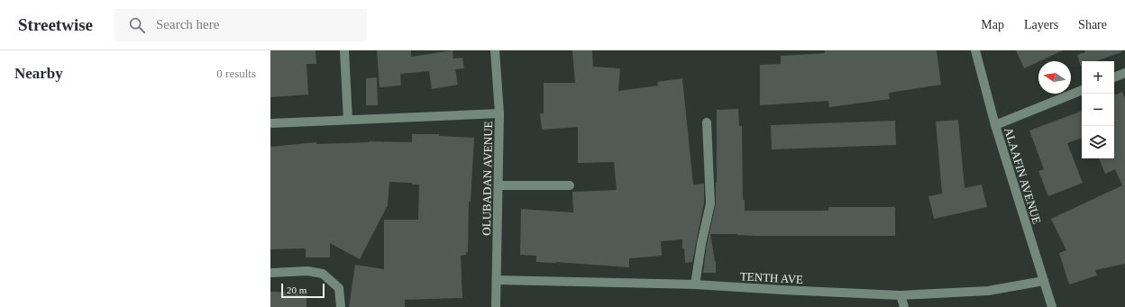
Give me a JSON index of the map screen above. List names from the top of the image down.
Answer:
{
  "streets": {
    "street": ["ALAAFIN AVENUE", "OLUBADAN AVENUE", "TENTH AVE"]
  },
  "crossings": [
    ["ALAAFIN AVENUE", "TENTH AVE"],
    ["OLUBADAN AVENUE", "TENTH AVE"]
  ],
  "scale_bar": "20 m",
  "north": "left",
  "page": {
    "header": "Streetwise",
    "search": "Search here",
    "nav": ["Map", "Layers", "Share"],
    "heading": ["Nearby", "0 results"],
    "map_buttons": ["+", "−"],
    "scale": "20 m"
  }
}
